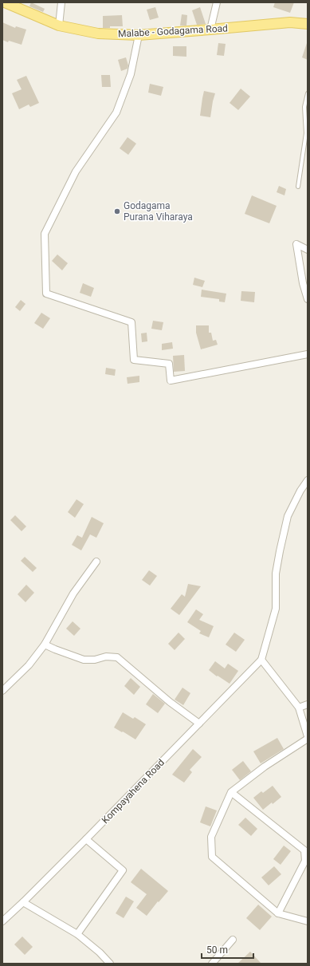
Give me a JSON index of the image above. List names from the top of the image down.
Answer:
{
  "streets": {
    "main road": ["Malabe - Godagama Road"],
    "street": ["Kompayahena Road"]
  },
  "places": ["Godagama Purana Viharaya"],
  "scale_bar": "50 m"
}
